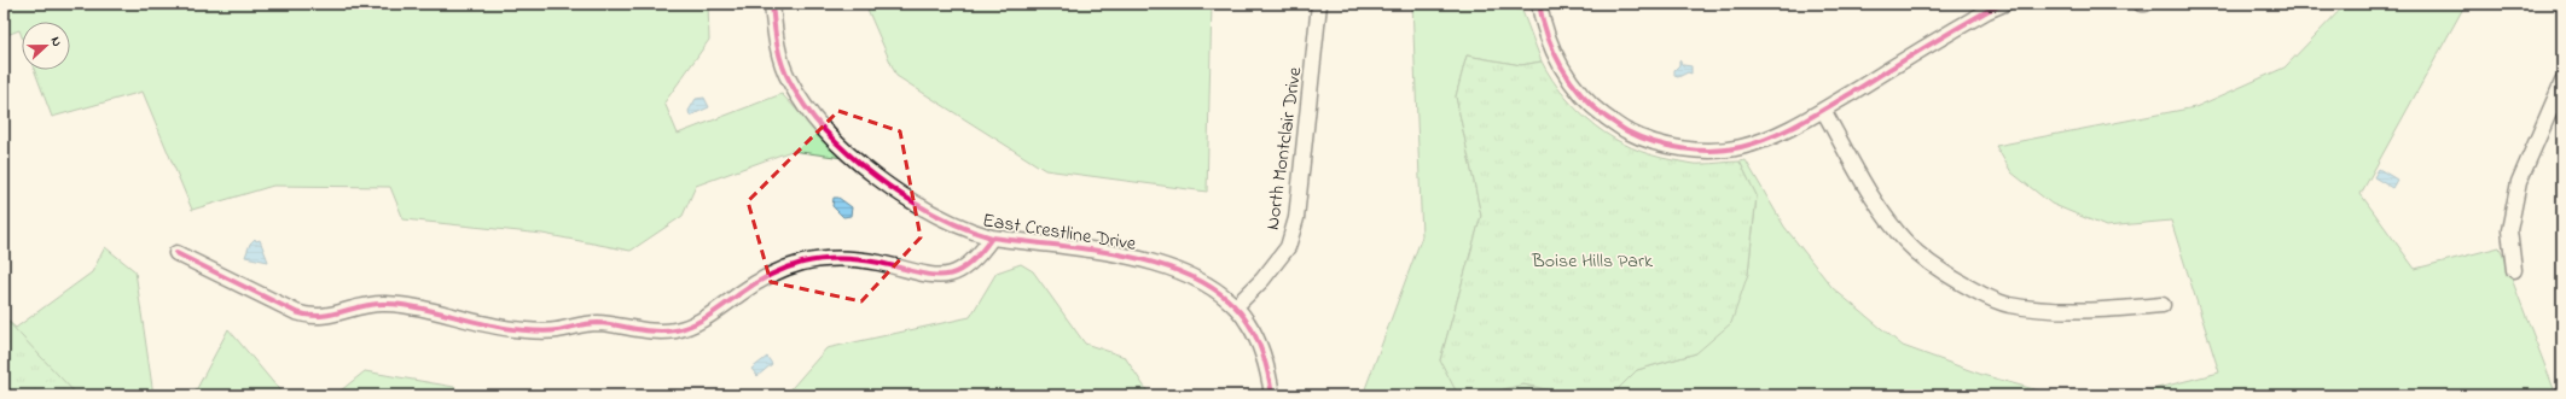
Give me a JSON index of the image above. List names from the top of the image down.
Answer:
{
  "streets": {
    "street": ["North Montclair Drive", "East Crestline Drive"]
  },
  "crossings": [
    ["North Montclair Drive", "East Crestline Drive"]
  ],
  "parks": ["Boise Hills Park"],
  "north": "right"
}
